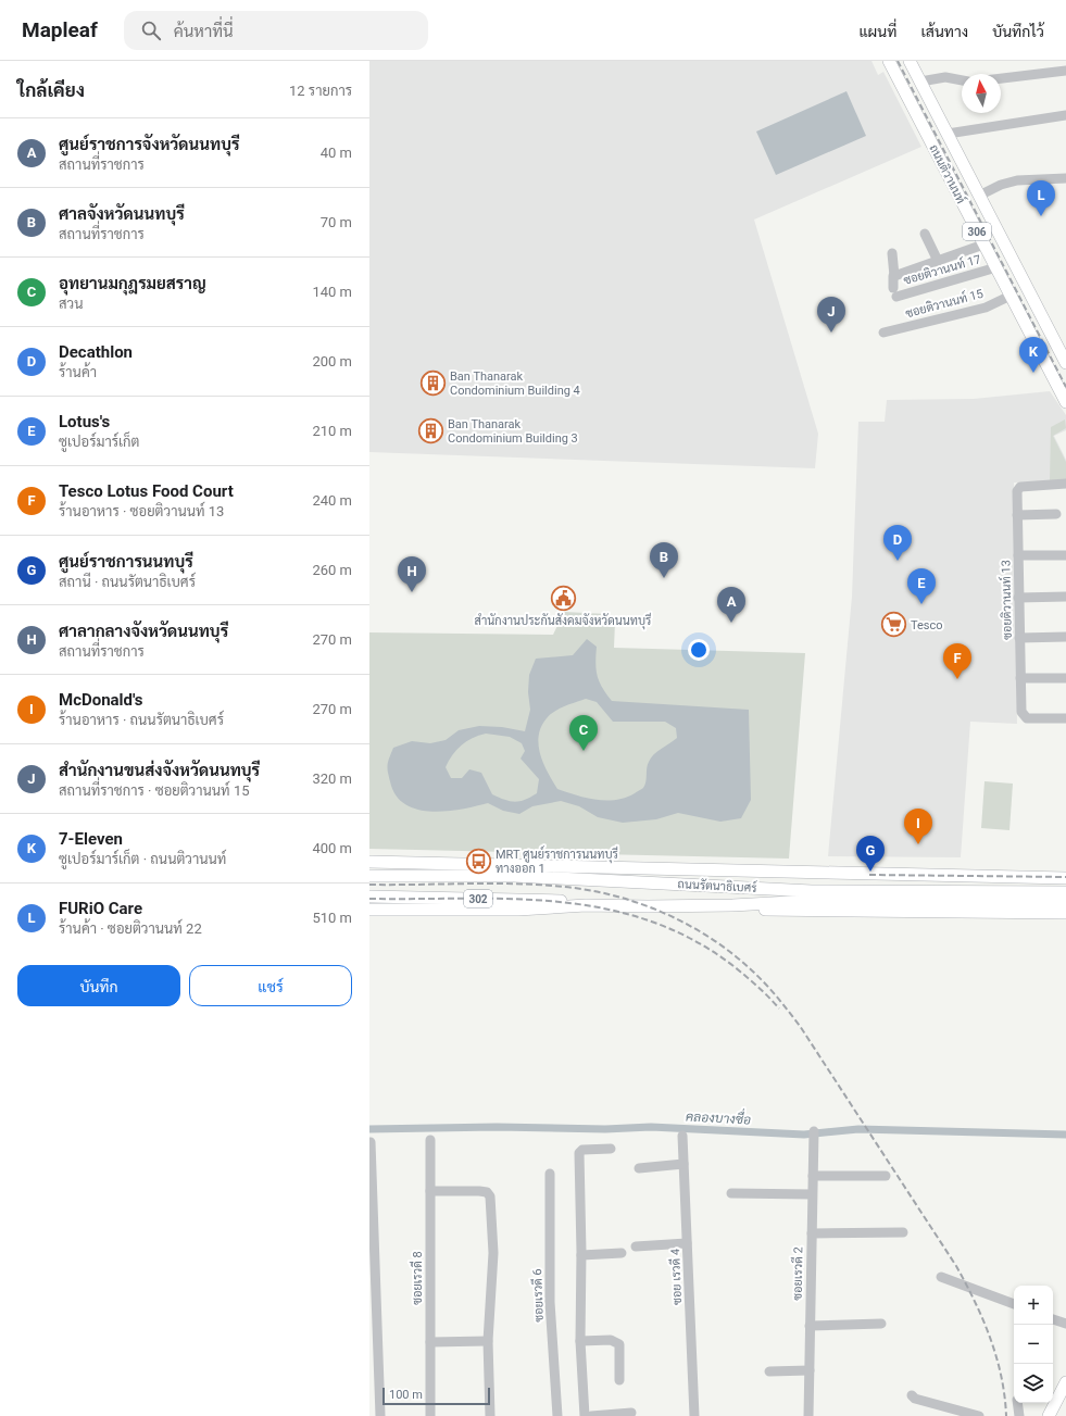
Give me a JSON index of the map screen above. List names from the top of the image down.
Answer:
{
  "streets": {
    "main road": [
      "ถนนติวานนท์",
      "306",
      "ถนนรัตนาธิเบศร์",
      "302"
    ],
    "street": [
      "ซอยติวานนท์ 17",
      "ซอยติวานนท์ 15",
      "ซอยติวานนท์ 13",
      "ซอยเรวดี 2",
      "ซอย เรวดี 4",
      "ซอยเรวดี 8",
      "ซอยเรวดี 6"
    ]
  },
  "crossings": [
    ["ถนนติวานนท์", "ซอยติวานนท์ 17"],
    ["ถนนติวานนท์", "ซอยติวานนท์ 15"]
  ],
  "water": ["คลองบางซื่อ"],
  "places": {
    "building": ["Ban Thanarak Condominium Building 4", "Ban Thanarak Condominium Building 3"],
    "public building": ["สำนักงานประกันสังคมจังหวัดนนทบุรี"],
    "supermarket": ["Tesco"],
    "bus stop": ["MRT ศูนย์ราชการนนทบุรี ทางออก 1"]
  },
  "scale_bar": "100 m",
  "north": "top",
  "page": {
    "header": "Mapleaf",
    "search": "ค้นหาที่นี่",
    "nav": ["แผนที่", "เส้นทาง", "บันทึกไว้"],
    "heading": ["ใกล้เคียง", "12 รายการ"],
    "list": [
      {
        "mark": "A",
        "name": "ศูนย์ราชการจังหวัดนนทบุรี",
        "note": "สถานที่ราชการ",
        "value": "40 m"
      },
      {
        "mark": "B",
        "name": "ศาลจังหวัดนนทบุรี",
        "note": "สถานที่ราชการ",
        "value": "70 m"
      },
      {
        "mark": "C",
        "name": "อุทยานมกุฎรมยสราญ",
        "note": "สวน",
        "value": "140 m"
      },
      {
        "mark": "D",
        "name": "Decathlon",
        "note": "ร้านค้า",
        "value": "200 m"
      },
      {
        "mark": "E",
        "name": "Lotus's",
        "note": "ซูเปอร์มาร์เก็ต",
        "value": "210 m"
      },
      {
        "mark": "F",
        "name": "Tesco Lotus Food Court",
        "note": "ร้านอาหาร · ซอยติวานนท์ 13",
        "value": "240 m"
      },
      {
        "mark": "G",
        "name": "ศูนย์ราชการนนทบุรี",
        "note": "สถานี · ถนนรัตนาธิเบศร์",
        "value": "260 m"
      },
      {
        "mark": "H",
        "name": "ศาลากลางจังหวัดนนทบุรี",
        "note": "สถานที่ราชการ",
        "value": "270 m"
      },
      {
        "mark": "I",
        "name": "McDonald's",
        "note": "ร้านอาหาร · ถนนรัตนาธิเบศร์",
        "value": "270 m"
      },
      {
        "mark": "J",
        "name": "สำนักงานขนส่งจังหวัดนนทบุรี",
        "note": "สถานที่ราชการ · ซอยติวานนท์ 15",
        "value": "320 m"
      },
      {
        "mark": "K",
        "name": "7-Eleven",
        "note": "ซูเปอร์มาร์เก็ต · ถนนติวานนท์",
        "value": "400 m"
      },
      {
        "mark": "L",
        "name": "FURiO Care",
        "note": "ร้านค้า · ซอยติวานนท์ 22",
        "value": "510 m"
      }
    ],
    "pins": [
      "L",
      "J",
      "K",
      "D",
      "B",
      "H",
      "E",
      "A",
      "F",
      "C",
      "I",
      "G"
    ],
    "buttons": ["บันทึก", "แชร์"],
    "map_buttons": ["+", "−"],
    "scale": "100 m"
  }
}
